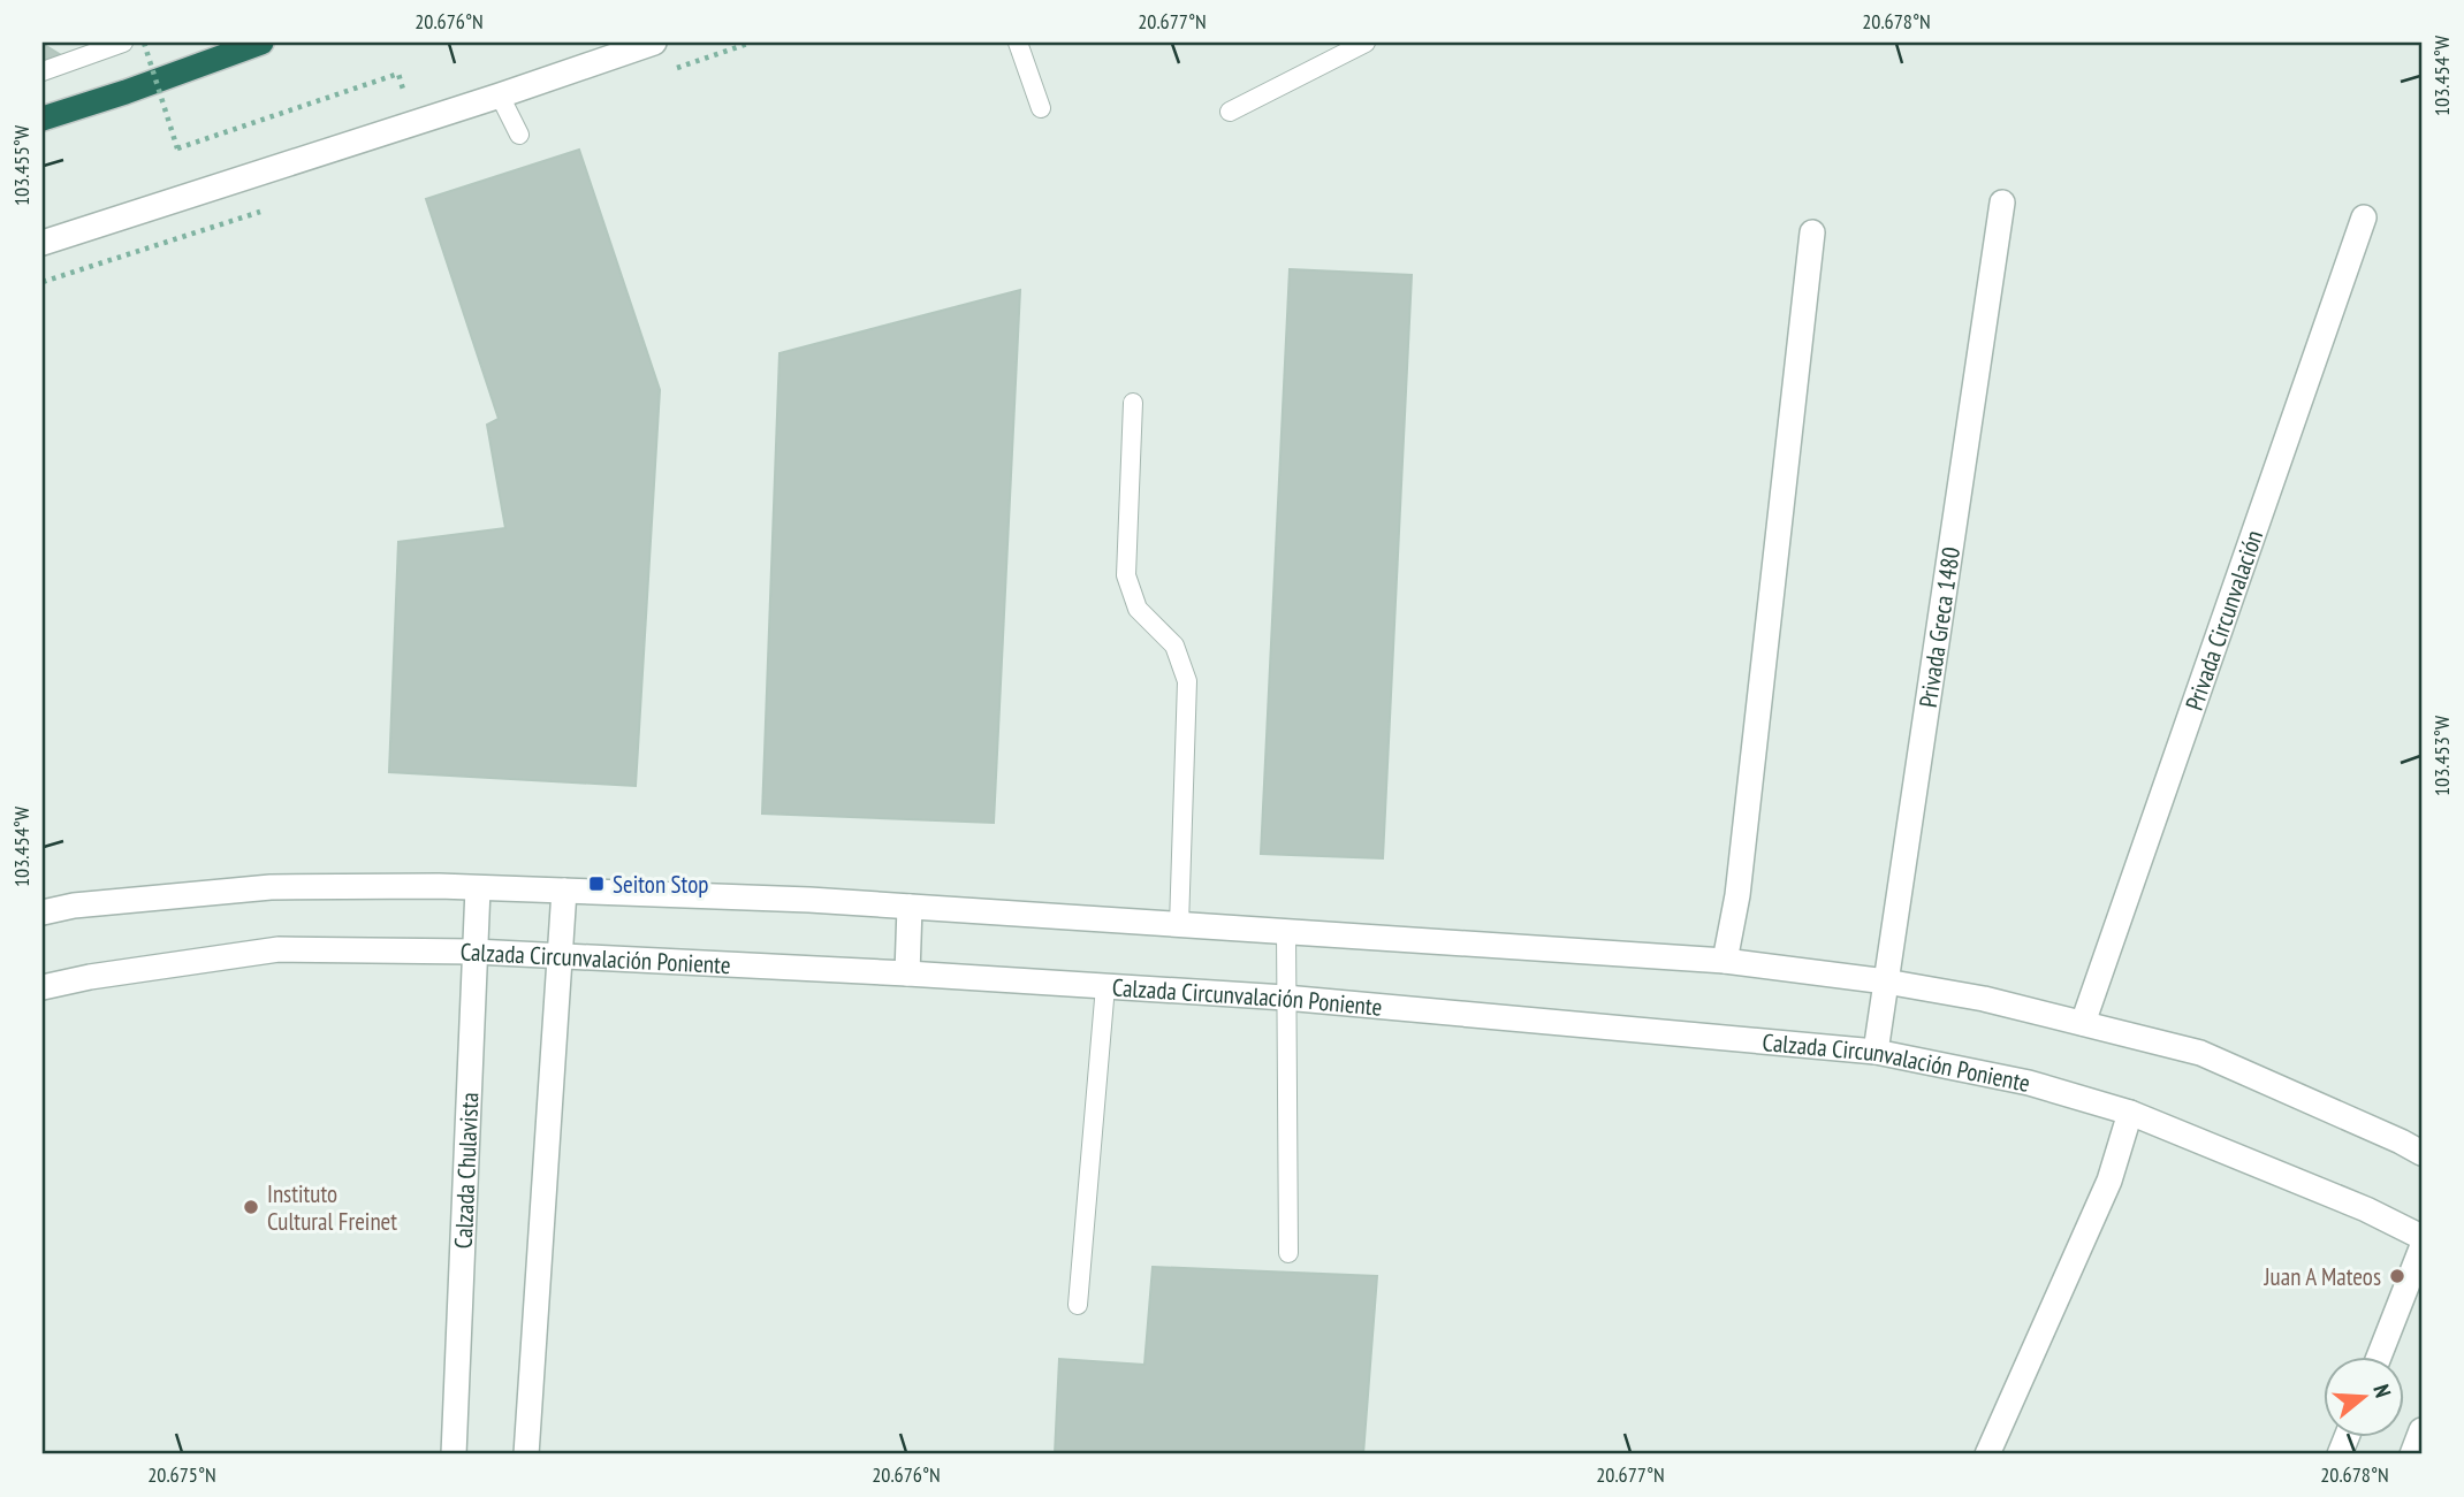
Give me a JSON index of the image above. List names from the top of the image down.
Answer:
{
  "streets": {
    "street": [
      "Privada Circunvalación",
      "Privada Greca 1480",
      "Calzada Circunvalación Poniente",
      "Calzada Chulavista"
    ]
  },
  "crossings": [
    ["Privada Greca 1480", "Calzada Circunvalación Poniente"],
    ["Calzada Circunvalación Poniente", "Calzada Chulavista"]
  ],
  "places": {
    "transit": ["Seiton Stop"],
    "other": ["Instituto Cultural Freinet", "Juan A Mateos"]
  },
  "north": "right",
  "coordinates": [
    "20.676°N",
    "20.677°N",
    "20.678°N",
    "103.454°W",
    "103.455°W",
    "103.453°W",
    "20.675°N"
  ]
}
